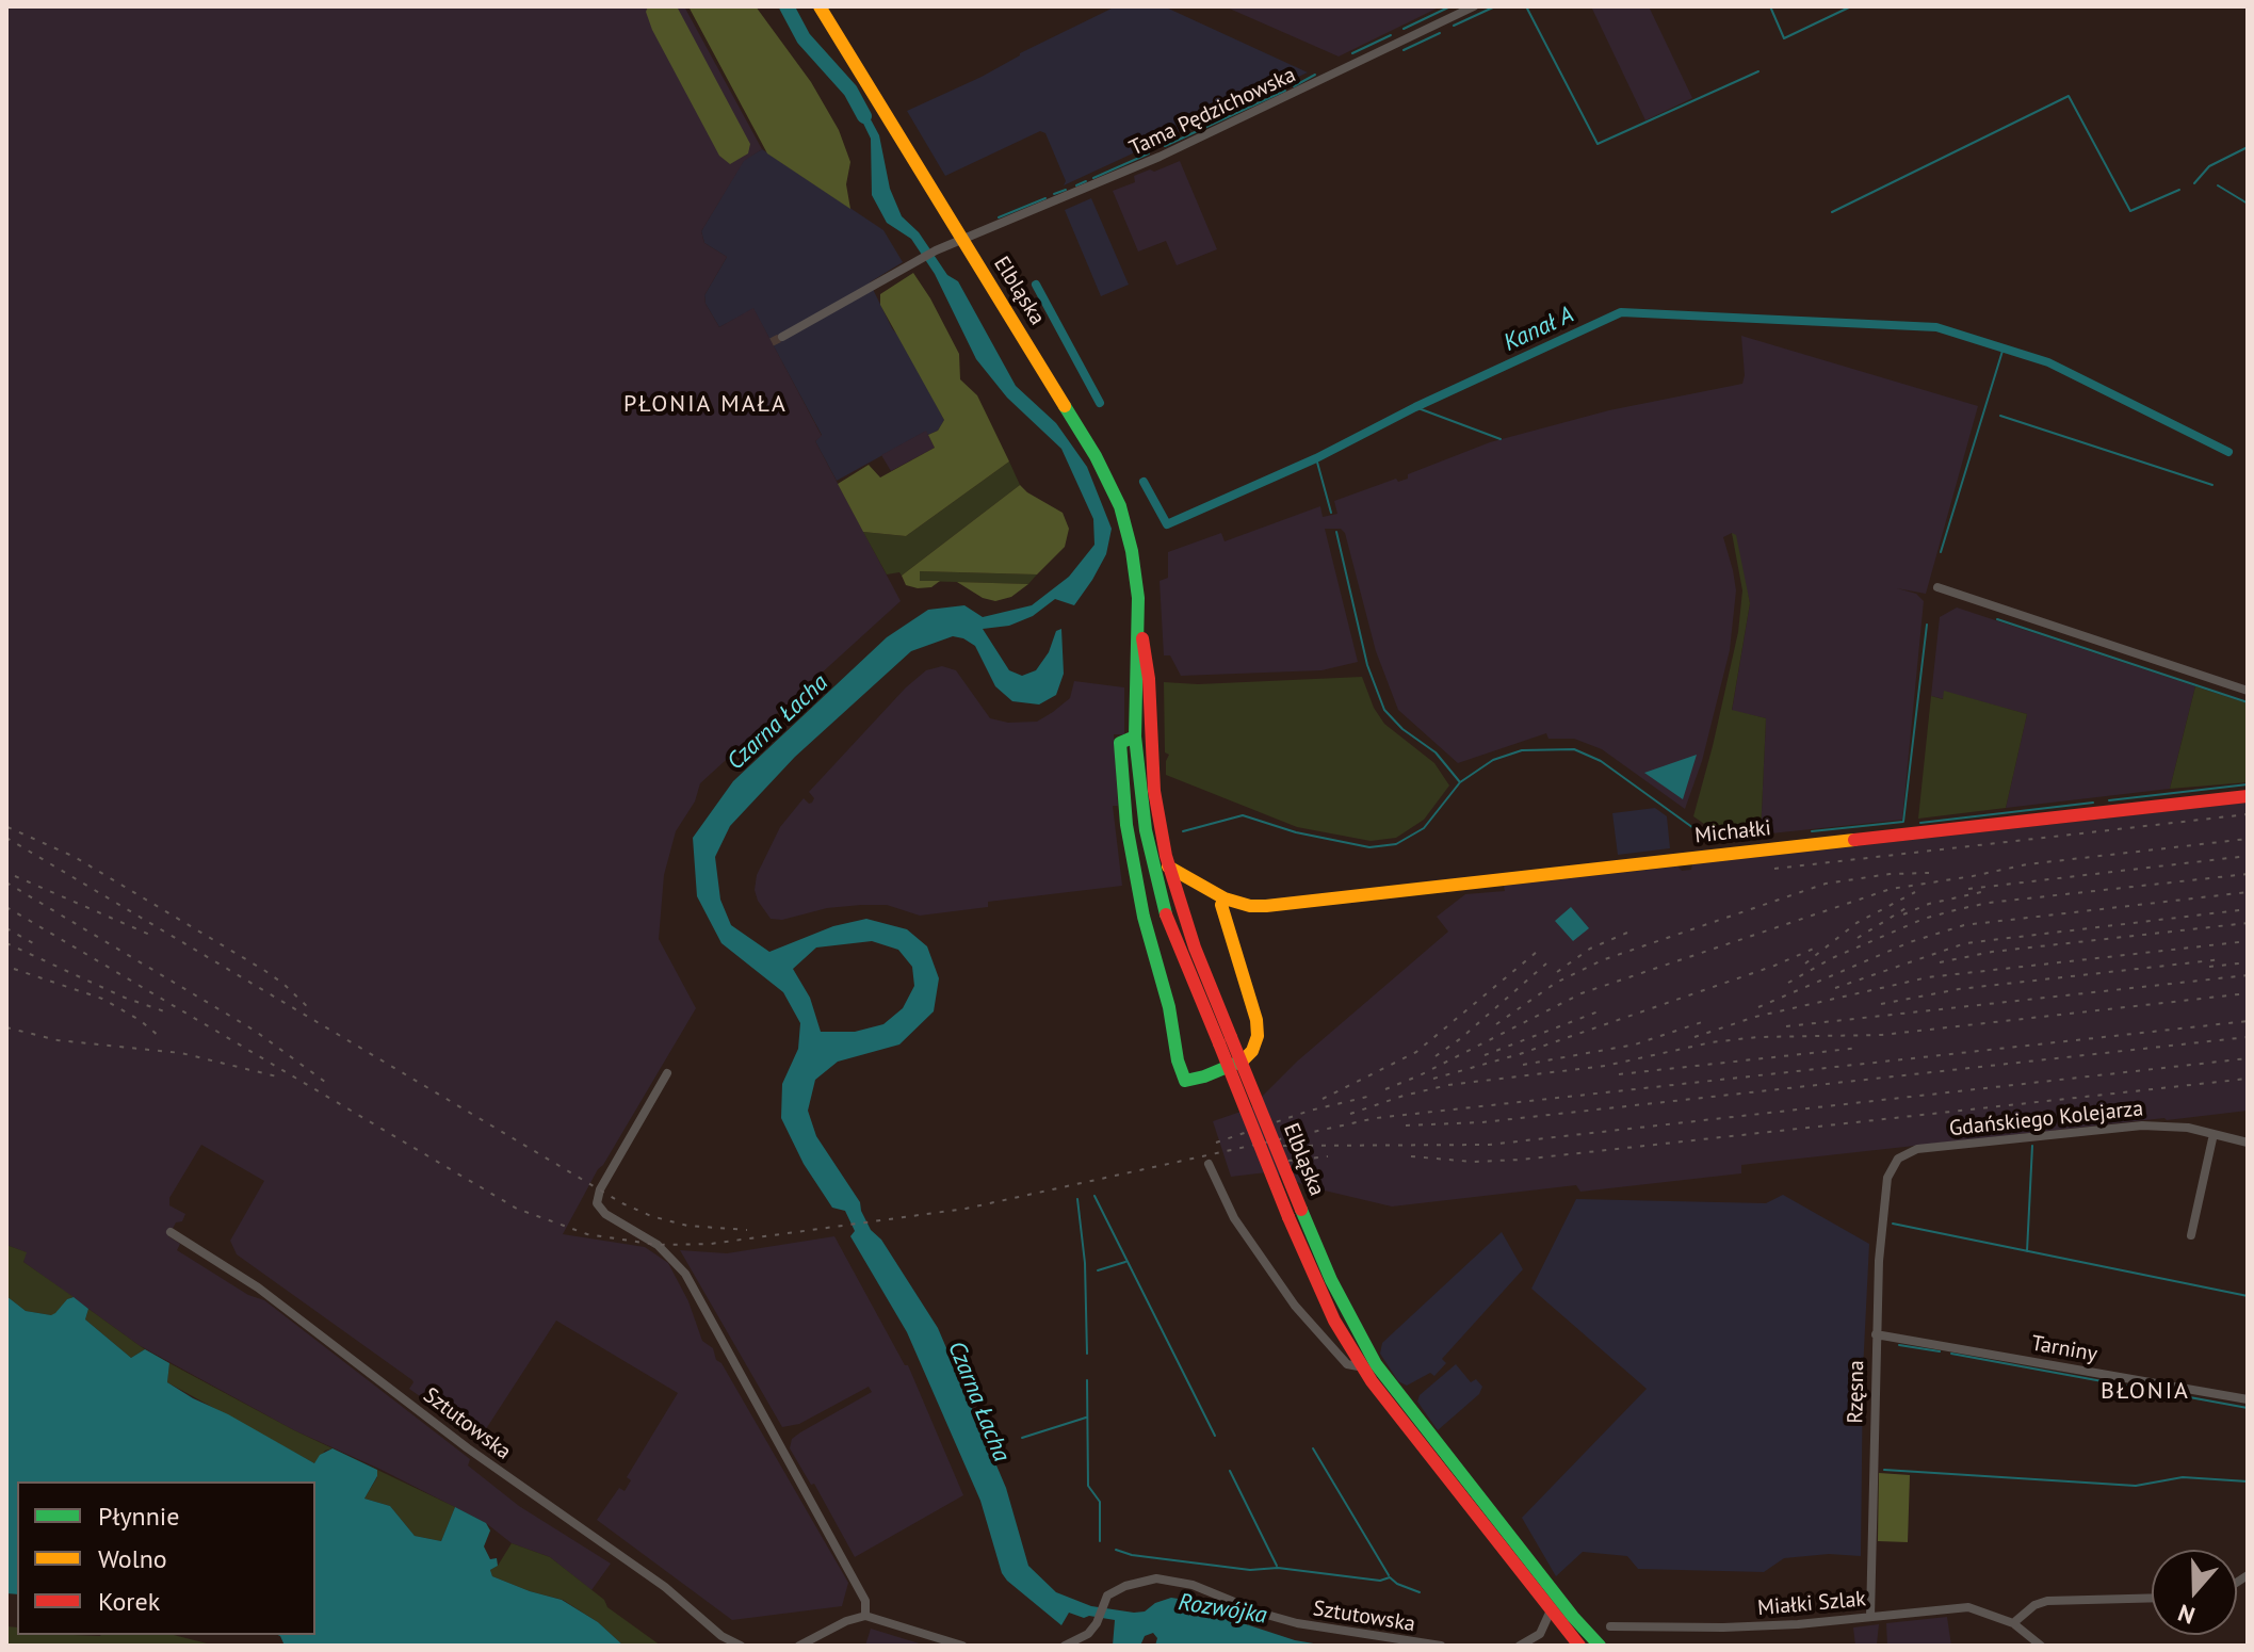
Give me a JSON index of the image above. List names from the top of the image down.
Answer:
{
  "streets": {
    "main road": ["Elbląska", "Michałki"],
    "street": [
      "Tama Pędzichowska",
      "Gdańskiego Kolejarza",
      "Tarniny",
      "Rzęsna",
      "Sztutowska",
      "Miałki Szlak"
    ]
  },
  "crossings": [
    ["Tama Pędzichowska", "Elbląska"],
    ["Elbląska", "Michałki"],
    ["Gdańskiego Kolejarza", "Rzęsna"],
    ["Tarniny", "Rzęsna"],
    ["Rzęsna", "Miałki Szlak"]
  ],
  "districts": ["PŁONIA MAŁA", "BŁONIA"],
  "water": ["Kanał A", "Czarna Łacha", "Rozwójka"],
  "legend": ["Płynnie", "Wolno", "Korek"],
  "north": "bottom"
}
